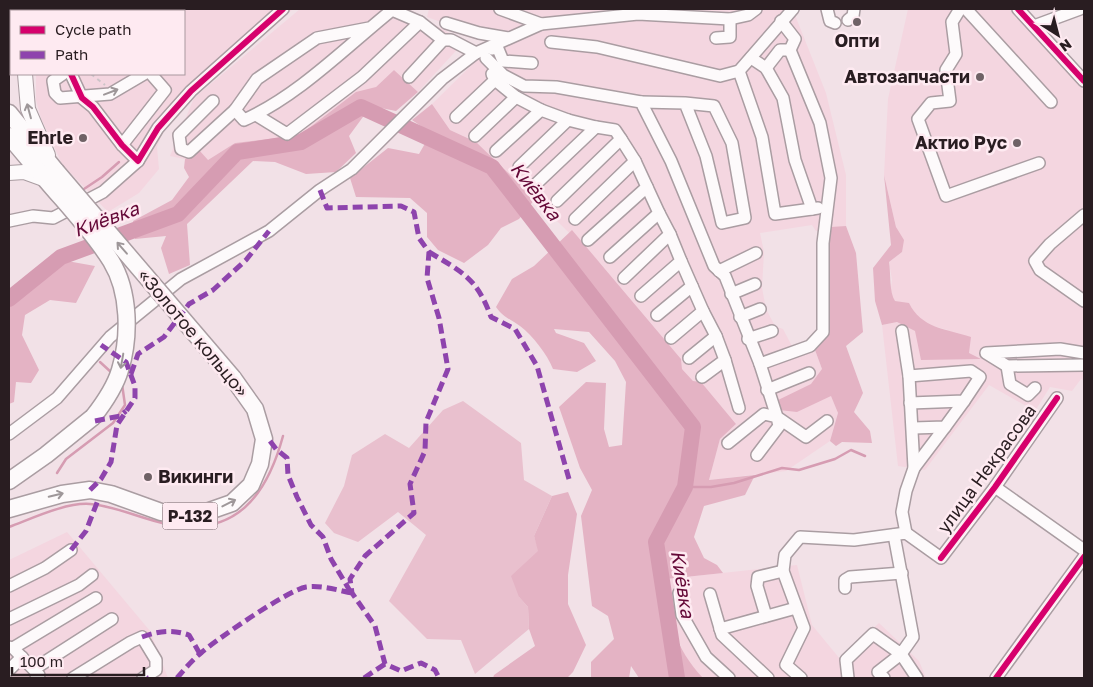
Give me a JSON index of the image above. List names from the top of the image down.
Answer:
{
  "streets": {
    "highway": ["«Золотое кольцо»", "Р-132"],
    "street": ["улица Некрасова"]
  },
  "crossings": [
    ["«Золотое кольцо»", "Р-132"]
  ],
  "water": ["Киёвка"],
  "places": [
    "Опти",
    "Автозапчасти",
    "Ehrle",
    "Актио Рус",
    "Викинги"
  ],
  "legend": ["Cycle path", "Path"],
  "scale_bar": "100 m",
  "north": "bottom right"
}
